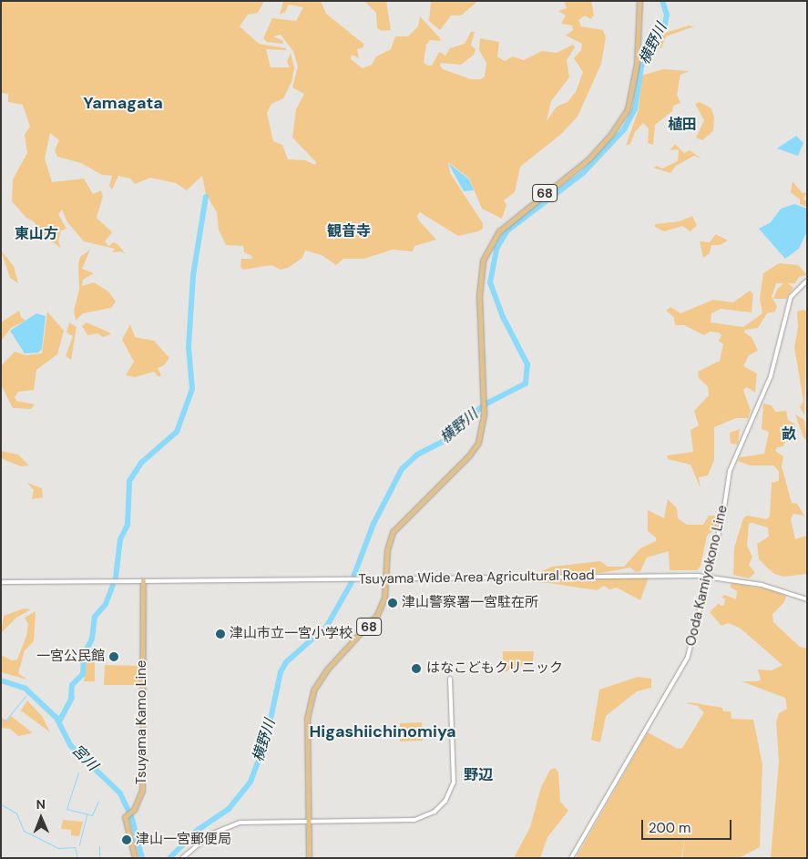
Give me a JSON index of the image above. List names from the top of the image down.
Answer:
{
  "streets": {
    "main road": ["68", "Tsuyama Kamo Line"],
    "street": ["Ooda Kamiyokono Line", "Tsuyama Wide Area Agricultural Road"]
  },
  "crossings": [
    ["68", "Tsuyama Wide Area Agricultural Road"],
    ["Ooda Kamiyokono Line", "Tsuyama Wide Area Agricultural Road"],
    ["Tsuyama Wide Area Agricultural Road", "Tsuyama Kamo Line"]
  ],
  "districts": [
    "Yamagata",
    "植田",
    "観音寺",
    "東山方",
    "畝",
    "Higashiichinomiya",
    "野辺"
  ],
  "water": ["横野川", "宮川"],
  "places": [
    "津山警察署一宮駐在所",
    "津山市立一宮小学校",
    "一宮公民館",
    "はなこどもクリニック",
    "津山一宮郵便局"
  ],
  "scale_bar": "200 m",
  "north": "top"
}
